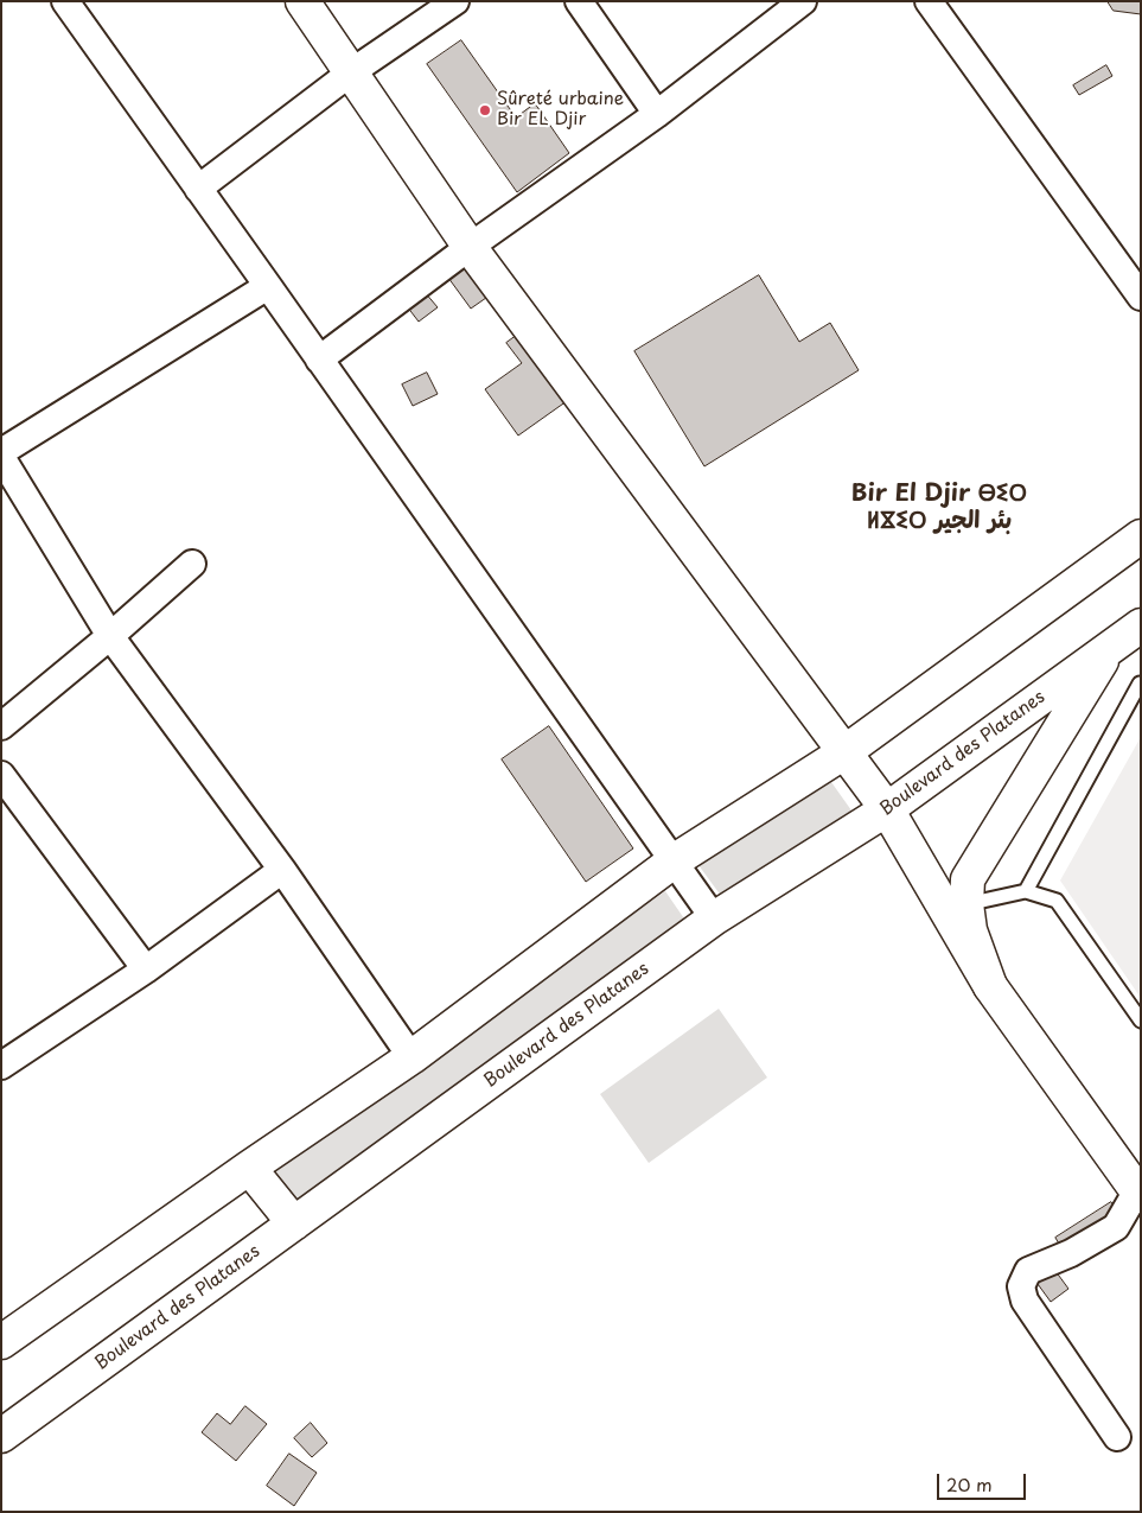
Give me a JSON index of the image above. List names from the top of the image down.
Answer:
{
  "streets": {
    "main road": ["Boulevard des Platanes"]
  },
  "districts": ["Bir El Djir ⴱⵉⵔ ⵍⴵⵉⵔ بئر الجير"],
  "places": ["Sûreté urbaine Bir EL Djir"],
  "scale_bar": "20 m"
}
